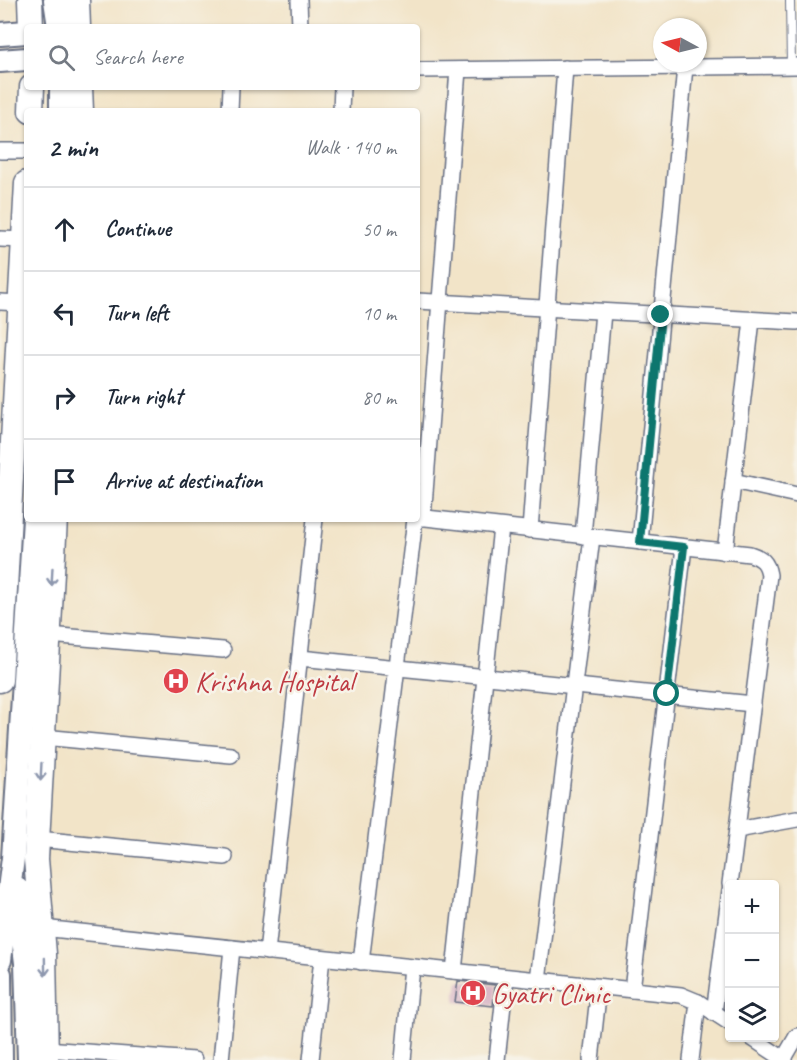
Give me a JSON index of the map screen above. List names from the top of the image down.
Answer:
{
  "places": {
    "hospital": ["Krishna Hospital", "Gyatri Clinic"]
  },
  "north": "left",
  "page": {
    "search": "Search here",
    "heading": ["2 min", "Walk · 140 m"],
    "list": [
      ["Continue", "50 m"],
      ["Turn left", "10 m"],
      ["Turn right", "80 m"],
      "Arrive at destination"
    ],
    "map_buttons": ["+", "−"]
  }
}
